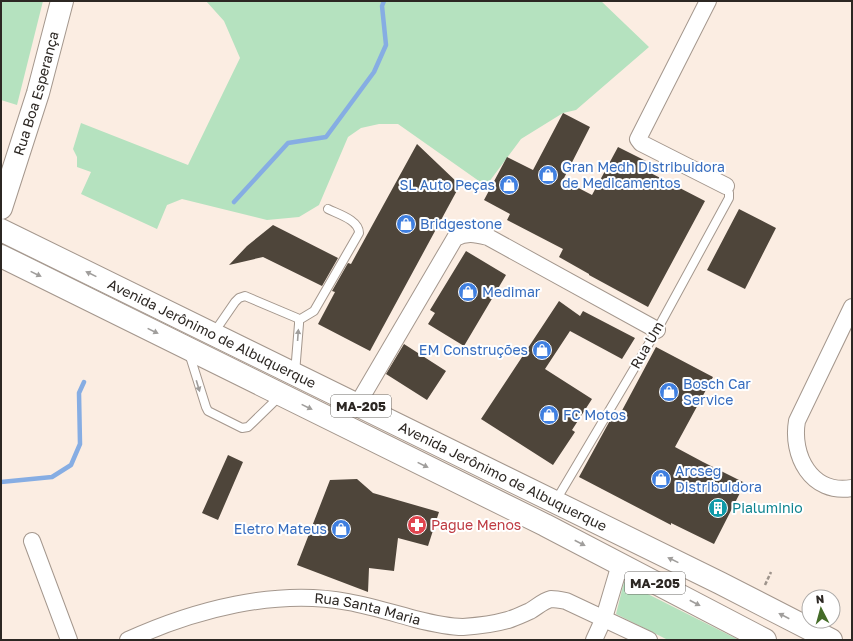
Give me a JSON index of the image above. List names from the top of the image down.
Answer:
{
  "streets": {
    "main road": ["Rua Boa Esperança", "Avenida Jerônimo de Albuquerque", "MA-205"],
    "street": ["Rua Santa Maria"],
    "lane": ["Rua Um"]
  },
  "crossings": [
    ["Avenida Jerônimo de Albuquerque", "Rua Um"]
  ],
  "places": {
    "shop": [
      "Gran Medh Distribuidora de Medicamentos",
      "SL Auto Peças",
      "Bridgestone",
      "Medimar",
      "EM Construções",
      "Bosch Car Service",
      "FC Motos",
      "Arcseg Distribuidora",
      "Eletro Mateus"
    ],
    "building": ["Pialuminio"],
    "pharmacy": ["Pague Menos"]
  },
  "north": "top"
}
